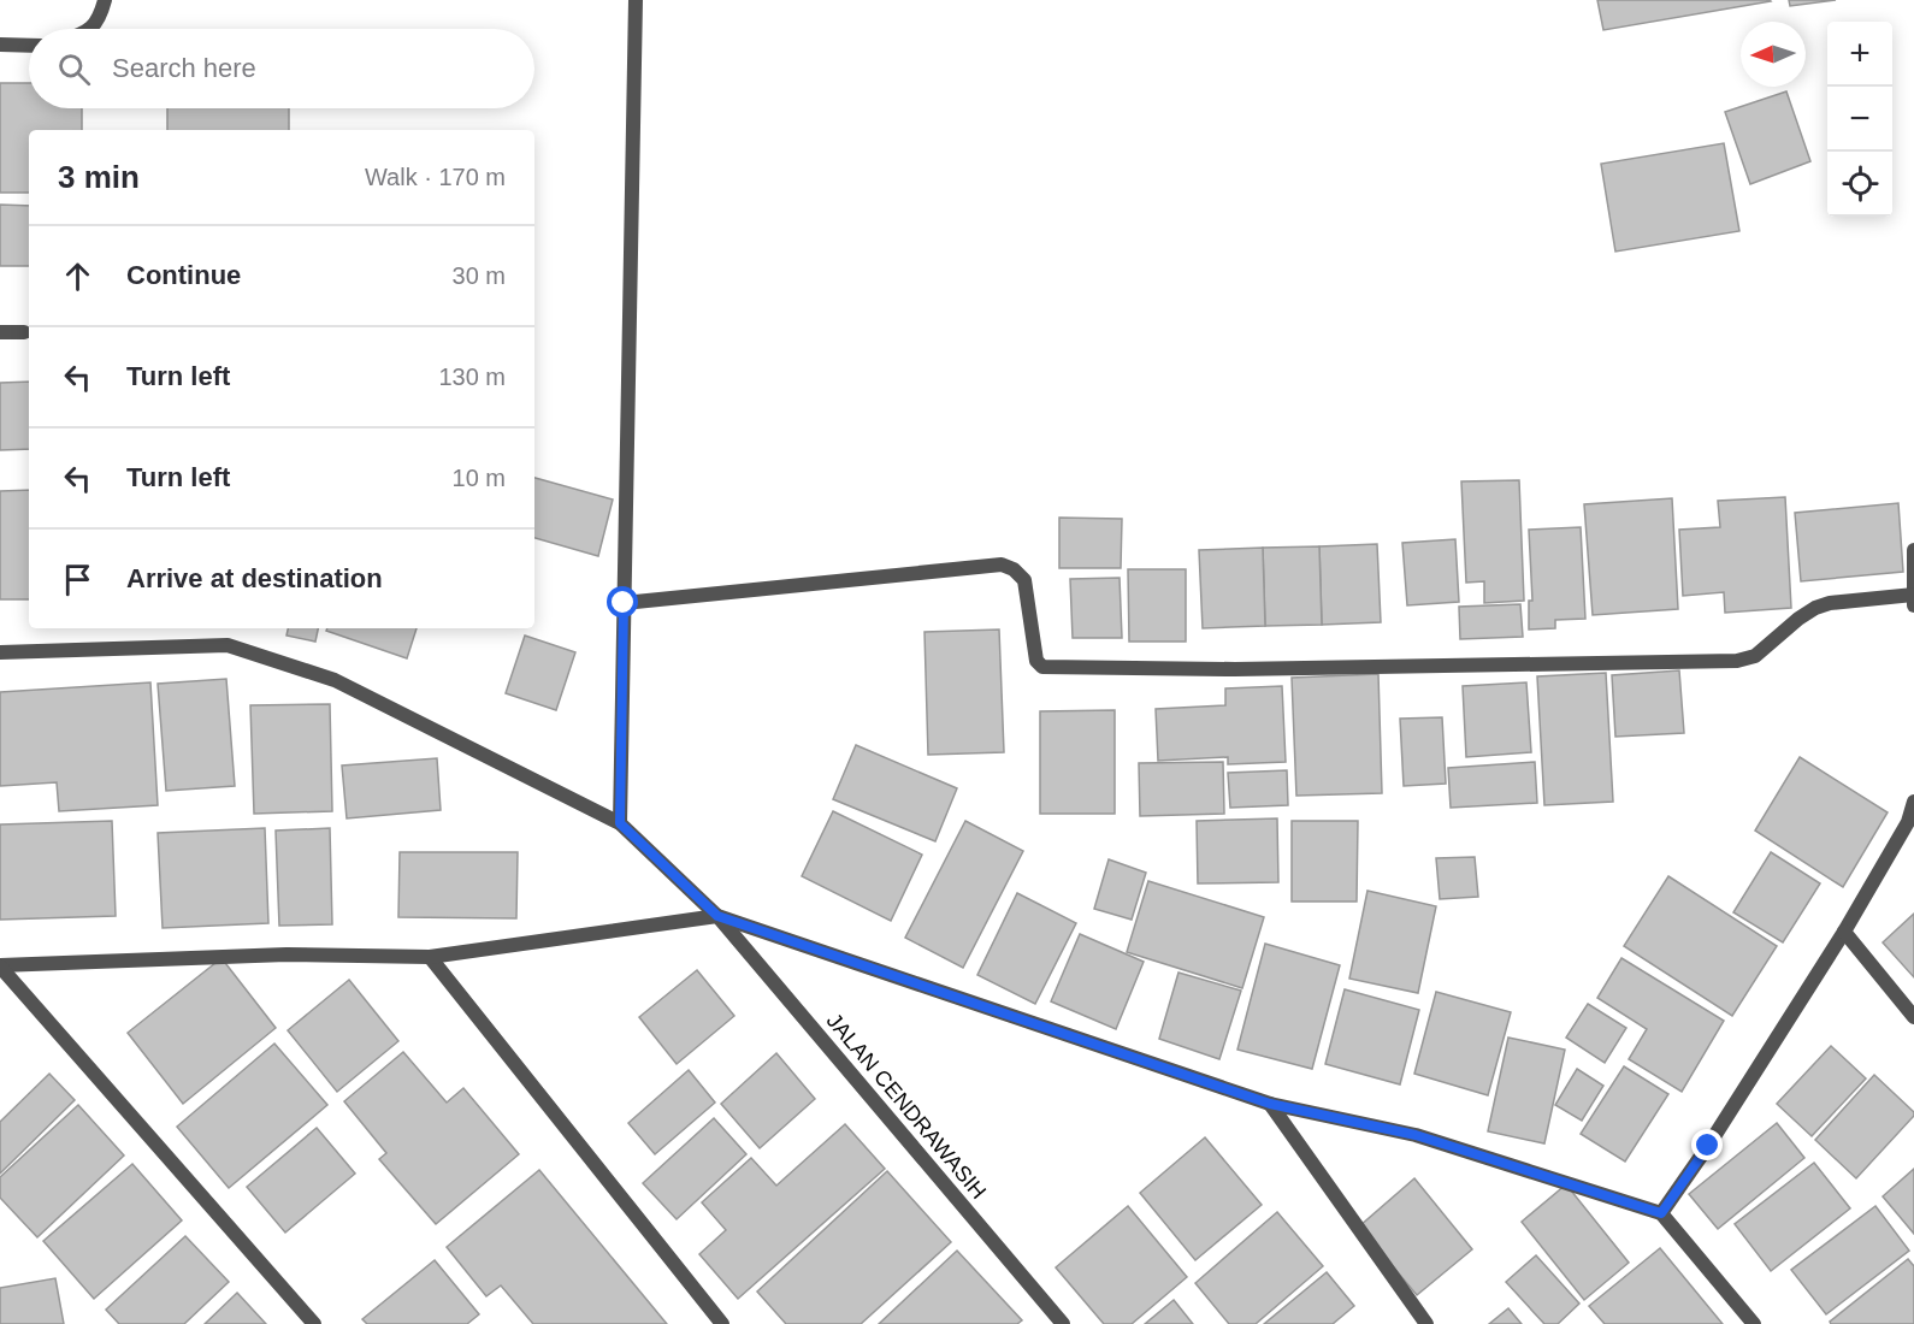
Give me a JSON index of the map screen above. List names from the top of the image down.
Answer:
{
  "streets": {
    "street": ["JALAN CENDRAWASIH"]
  },
  "north": "left",
  "page": {
    "map_buttons": ["+", "−"],
    "search": "Search here",
    "heading": ["3 min", "Walk · 170 m"],
    "list": [
      ["Continue", "30 m"],
      ["Turn left", "130 m"],
      ["Turn left", "10 m"],
      "Arrive at destination"
    ]
  }
}
